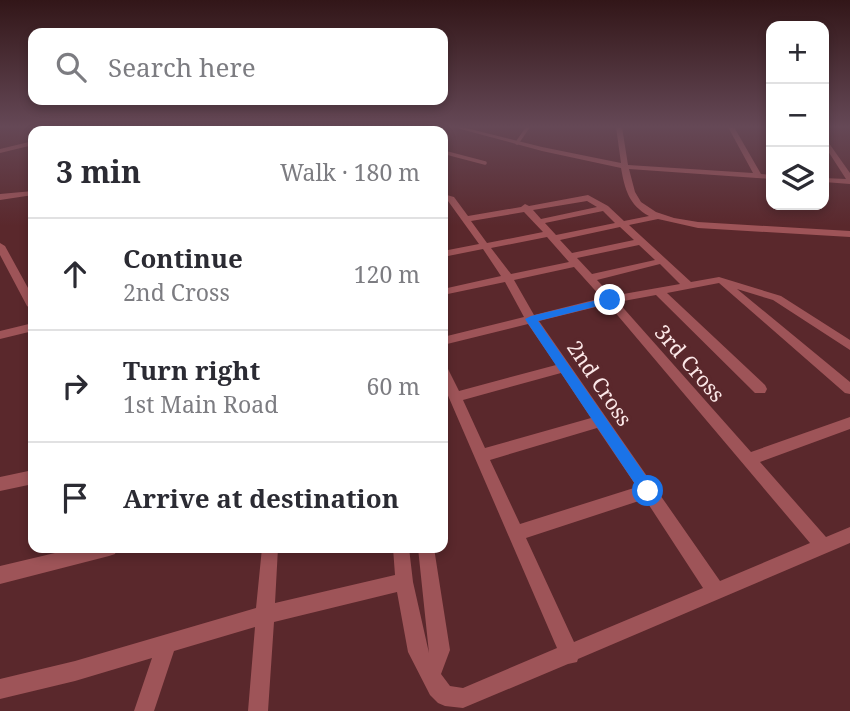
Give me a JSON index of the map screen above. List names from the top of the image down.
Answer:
{
  "streets": {
    "street": ["3rd Cross", "2nd Cross"]
  },
  "page": {
    "map_buttons": ["+", "−"],
    "search": "Search here",
    "heading": ["3 min", "Walk · 180 m"],
    "list": [
      ["Continue", "2nd Cross", "120 m"],
      ["Turn right", "1st Main Road", "60 m"],
      "Arrive at destination"
    ]
  }
}
